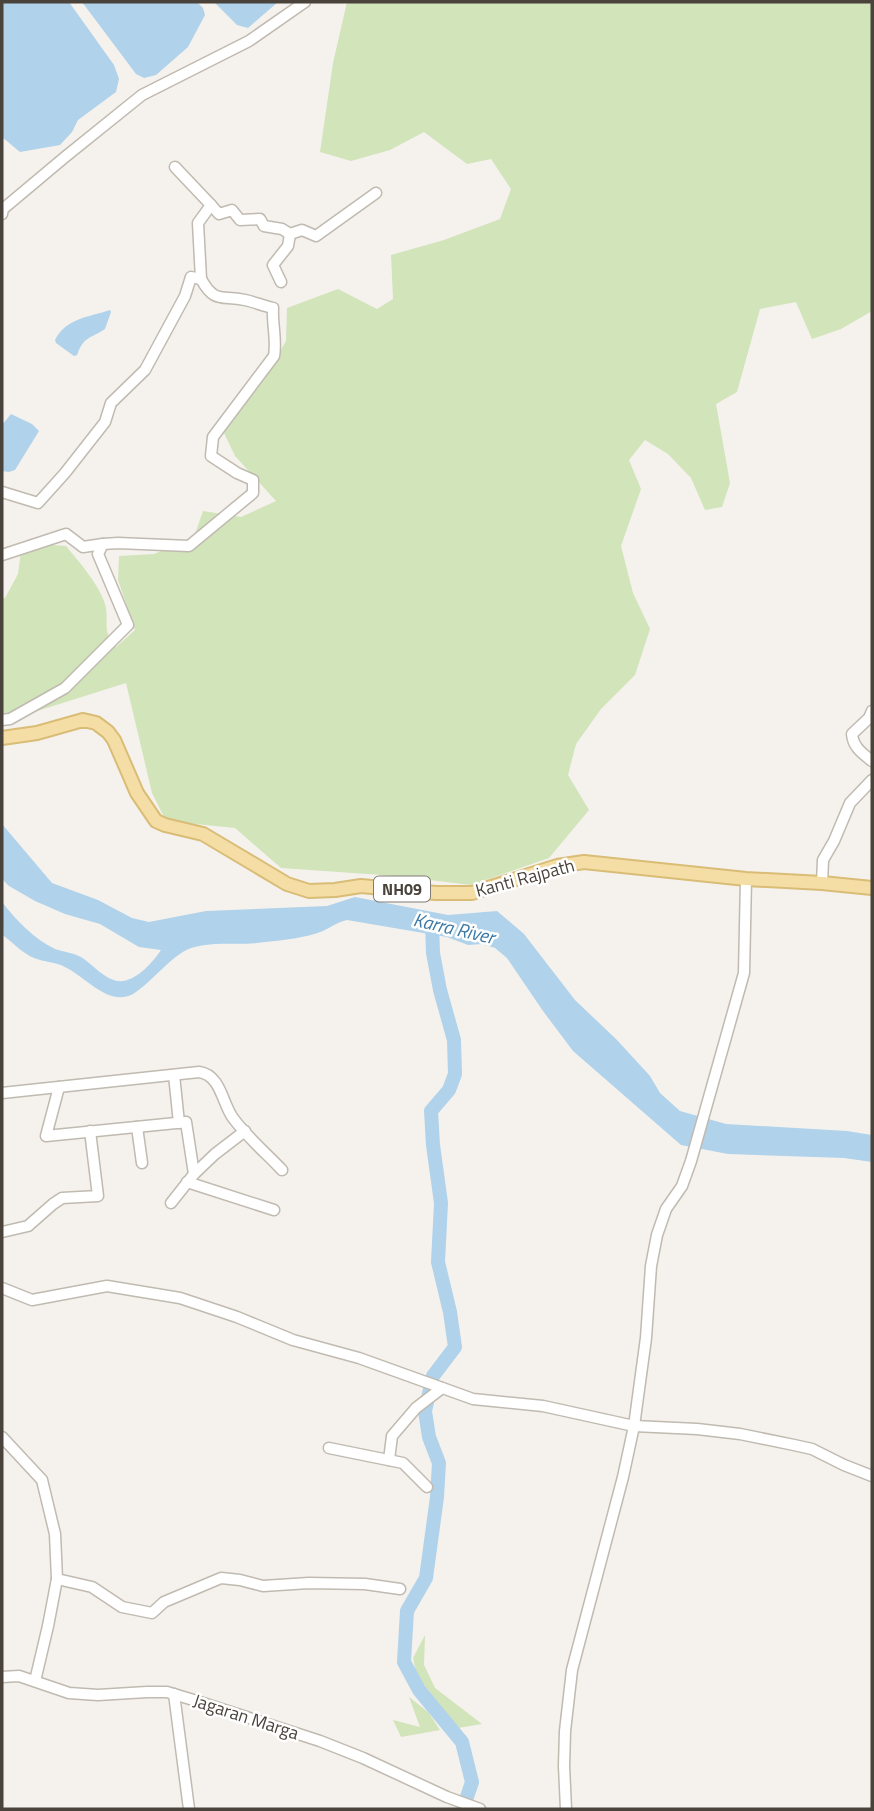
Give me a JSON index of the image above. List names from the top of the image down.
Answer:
{
  "streets": {
    "main road": ["Kanti Rajpath", "NH09"],
    "street": ["Jagaran Marga"]
  },
  "water": ["Karra River"]
}
